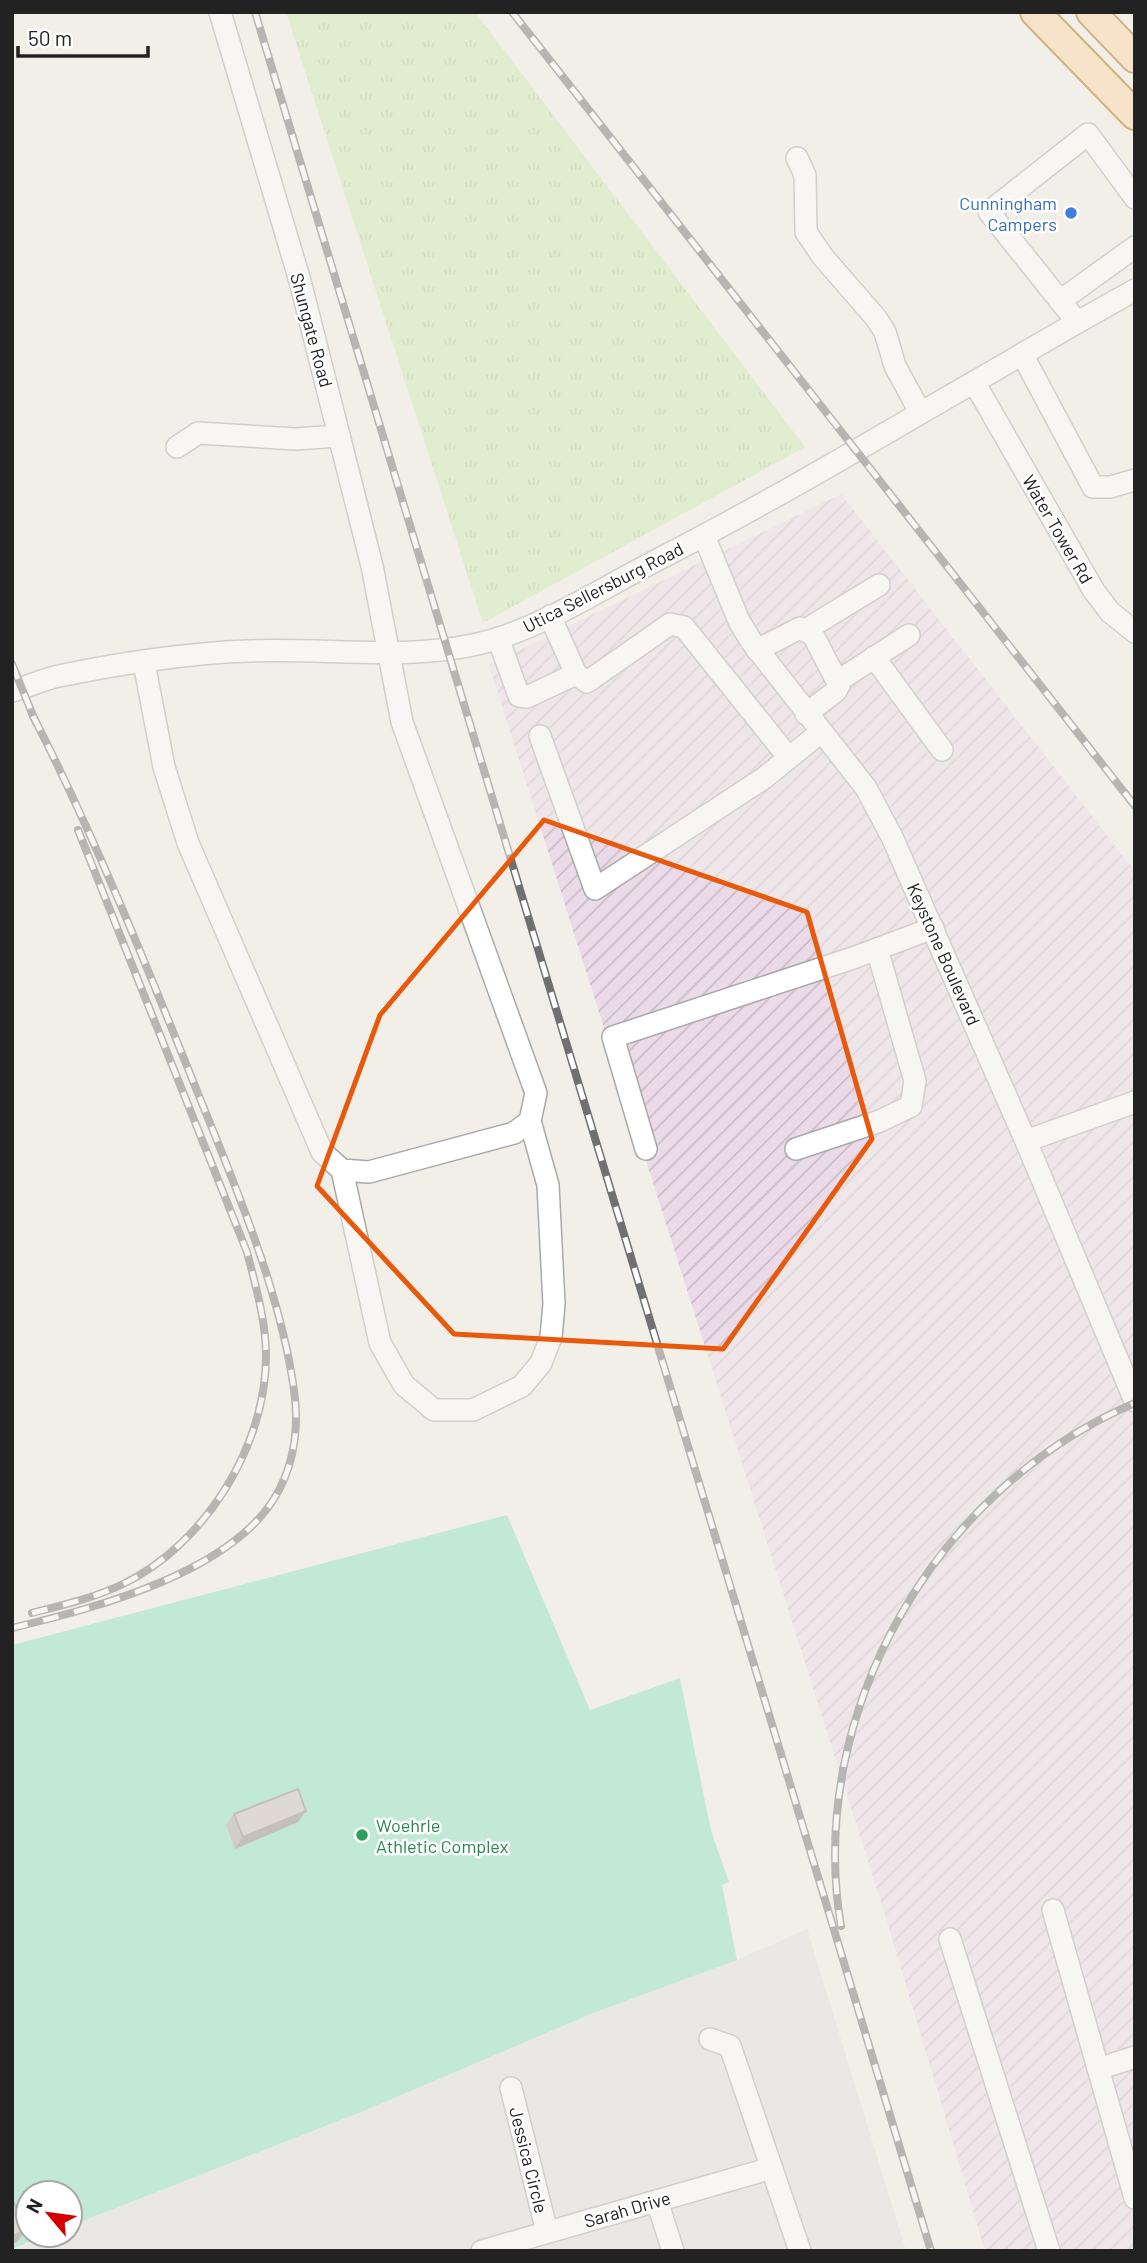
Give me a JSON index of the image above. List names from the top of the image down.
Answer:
{
  "streets": {
    "street": [
      "Shungate Road",
      "Water Tower Rd",
      "Utica Sellersburg Road",
      "Keystone Boulevard",
      "Jessica Circle",
      "Sarah Drive"
    ]
  },
  "crossings": [
    ["Shungate Road", "Utica Sellersburg Road"],
    ["Water Tower Rd", "Utica Sellersburg Road"],
    ["Utica Sellersburg Road", "Keystone Boulevard"],
    ["Jessica Circle", "Sarah Drive"]
  ],
  "places": ["Cunningham Campers", "Woehrle Athletic Complex"],
  "scale_bar": "50 m",
  "north": "top left"
}
